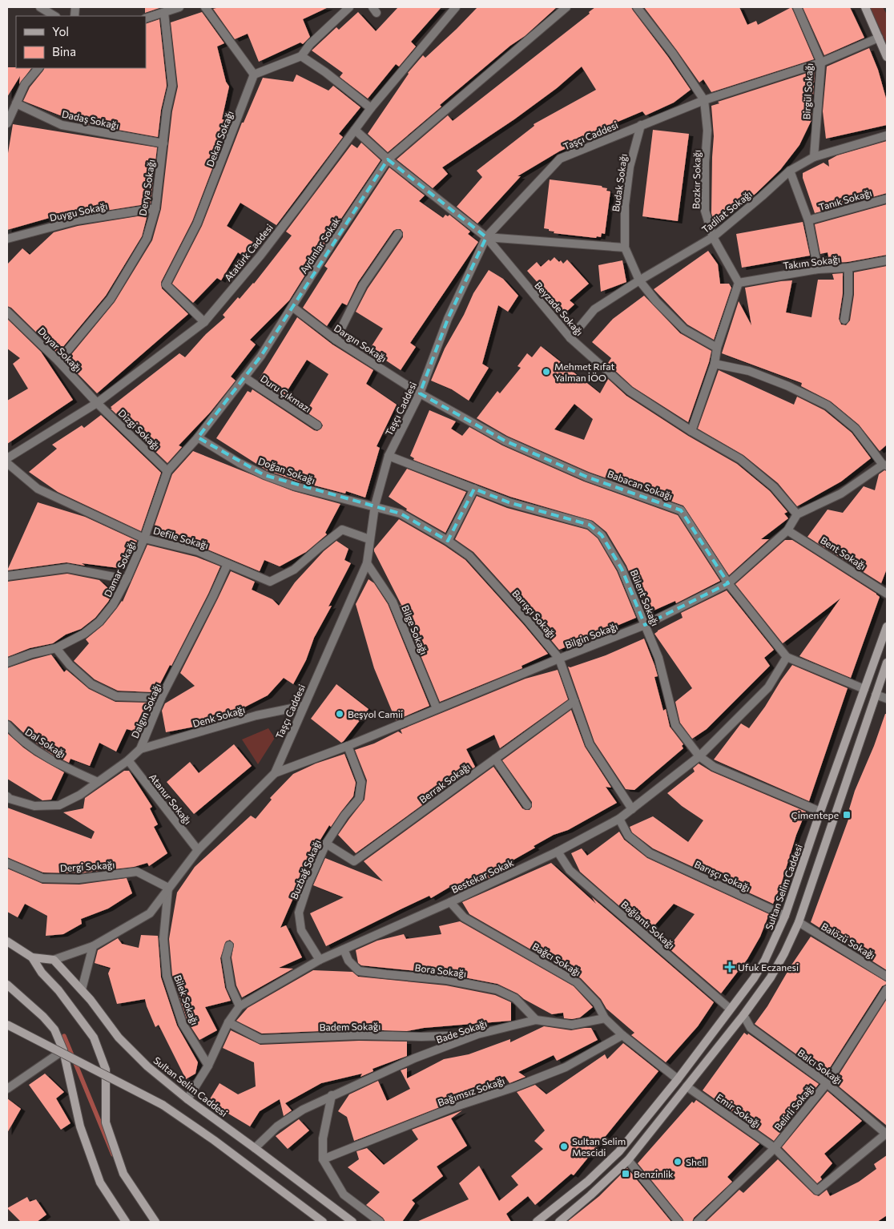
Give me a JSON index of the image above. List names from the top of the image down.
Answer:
{
  "streets": {
    "main road": ["Sultan Selim Caddesi"],
    "street": [
      "Birgül Sokağı",
      "Dadaş Sokağı",
      "Taşçı Caddesi",
      "Dekan Sokağı",
      "Bozkır Sokağı",
      "Budak Sokağı",
      "Derya Sokağı",
      "Tanık Sokağı",
      "Duygu Sokağı",
      "Tadilat Sokağı",
      "Aydınlar Sokak",
      "Atatürk Caddesi",
      "Takım Sokağı",
      "Beyzade Sokağı",
      "Dargın Sokağı",
      "Duyar Sokağı",
      "Duru Çıkmazı",
      "Dizgi Sokağı",
      "Doğan Sokağı",
      "Babacan Sokağı",
      "Defile Sokağı",
      "Bent Sokağı",
      "Damar Sokağı",
      "Bülent Sokağı",
      "Barışçı Sokağı",
      "Bilge Sokağı",
      "Bilgin Sokağı",
      "Dalgın Sokağı",
      "Denk Sokağı",
      "Dal Sokağı",
      "Berrak Sokağı",
      "Atanur Sokağı",
      "Dergi Sokağı",
      "Buzbağ Sokağı",
      "Bestekar Sokak",
      "Bağlantı Sokağı",
      "Balözü Sokağı",
      "Bağcı Sokağı",
      "Bora Sokağı",
      "Bilek Sokağı",
      "Badem Sokağı",
      "Bade Sokağı",
      "Balcı Sokağı",
      "Bağımsız Sokağı",
      "Belirli Sokağı",
      "Emir Sokağı"
    ]
  },
  "crossings": [
    ["Birgül Sokağı", "Taşçı Caddesi"],
    ["Birgül Sokağı", "Tadilat Sokağı"],
    ["Dadaş Sokağı", "Derya Sokağı"],
    ["Taşçı Caddesi", "Bozkır Sokağı"],
    ["Taşçı Caddesi", "Budak Sokağı"],
    ["Taşçı Caddesi", "Beyzade Sokağı"],
    ["Taşçı Caddesi", "Dargın Sokağı"],
    ["Taşçı Caddesi", "Doğan Sokağı"],
    ["Taşçı Caddesi", "Babacan Sokağı"],
    ["Taşçı Caddesi", "Defile Sokağı"],
    ["Taşçı Caddesi", "Bülent Sokağı"],
    ["Taşçı Caddesi", "Barışçı Sokağı"],
    ["Taşçı Caddesi", "Bilge Sokağı"],
    ["Taşçı Caddesi", "Bilgin Sokağı"],
    ["Taşçı Caddesi", "Denk Sokağı"],
    ["Taşçı Caddesi", "Atanur Sokağı"],
    ["Taşçı Caddesi", "Dergi Sokağı"],
    ["Taşçı Caddesi", "Sultan Selim Caddesi"],
    ["Taşçı Caddesi", "Bilek Sokağı"],
    ["Dekan Sokağı", "Atatürk Caddesi"],
    ["Bozkır Sokağı", "Tadilat Sokağı"],
    ["Bozkır Sokağı", "Takım Sokağı"],
    ["Budak Sokağı", "Tadilat Sokağı"],
    ["Derya Sokağı", "Duygu Sokağı"],
    ["Derya Sokağı", "Duyar Sokağı"],
    ["Tadilat Sokağı", "Beyzade Sokağı"],
    ["Aydınlar Sokak", "Beyzade Sokağı"],
    ["Aydınlar Sokak", "Dargın Sokağı"],
    ["Aydınlar Sokak", "Duru Çıkmazı"],
    ["Aydınlar Sokak", "Dizgi Sokağı"],
    ["Aydınlar Sokak", "Doğan Sokağı"],
    ["Aydınlar Sokak", "Defile Sokağı"],
    ["Aydınlar Sokak", "Damar Sokağı"],
    ["Atatürk Caddesi", "Beyzade Sokağı"],
    ["Atatürk Caddesi", "Duyar Sokağı"],
    ["Atatürk Caddesi", "Dizgi Sokağı"],
    ["Beyzade Sokağı", "Bilgin Sokağı"],
    ["Dargın Sokağı", "Babacan Sokağı"],
    ["Duyar Sokağı", "Dizgi Sokağı"],
    ["Doğan Sokağı", "Barışçı Sokağı"],
    ["Babacan Sokağı", "Bilgin Sokağı"],
    ["Babacan Sokağı", "Bestekar Sokak"],
    ["Babacan Sokağı", "Sultan Selim Caddesi"],
    ["Defile Sokağı", "Damar Sokağı"],
    ["Defile Sokağı", "Dalgın Sokağı"],
    ["Bent Sokağı", "Bilgin Sokağı"],
    ["Bülent Sokağı", "Bilgin Sokağı"],
    ["Bülent Sokağı", "Bestekar Sokak"],
    ["Bülent Sokağı", "Sultan Selim Caddesi"],
    ["Barışçı Sokağı", "Bilgin Sokağı"],
    ["Barışçı Sokağı", "Berrak Sokağı"],
    ["Barışçı Sokağı", "Bestekar Sokak"],
    ["Barışçı Sokağı", "Sultan Selim Caddesi"],
    ["Bilge Sokağı", "Bilgin Sokağı"],
    ["Bilgin Sokağı", "Buzbağ Sokağı"],
    ["Dalgın Sokağı", "Denk Sokağı"],
    ["Dalgın Sokağı", "Dal Sokağı"],
    ["Dalgın Sokağı", "Atanur Sokağı"],
    ["Berrak Sokağı", "Buzbağ Sokağı"],
    ["Dergi Sokağı", "Bilek Sokağı"],
    ["Buzbağ Sokağı", "Bestekar Sokak"],
    ["Bestekar Sokak", "Sultan Selim Caddesi"],
    ["Bestekar Sokak", "Bağlantı Sokağı"],
    ["Bestekar Sokak", "Bağcı Sokağı"],
    ["Bestekar Sokak", "Bora Sokağı"],
    ["Bestekar Sokak", "Bilek Sokağı"],
    ["Bestekar Sokak", "Badem Sokağı"],
    ["Sultan Selim Caddesi", "Bağlantı Sokağı"],
    ["Sultan Selim Caddesi", "Bağcı Sokağı"],
    ["Sultan Selim Caddesi", "Bade Sokağı"],
    ["Bağcı Sokağı", "Bade Sokağı"],
    ["Bağcı Sokağı", "Bağımsız Sokağı"],
    ["Bora Sokağı", "Bade Sokağı"],
    ["Badem Sokağı", "Bade Sokağı"],
    ["Balcı Sokağı", "Belirli Sokağı"],
    ["Balcı Sokağı", "Emir Sokağı"],
    ["Belirli Sokağı", "Emir Sokağı"]
  ],
  "places": {
    "other": [
      "Mehmet Rıfat Yalman İÖO",
      "Beşyol Camii",
      "Sultan Selim Mescidi",
      "Shell"
    ],
    "transit": ["Çimentepe", "Benzinlik"],
    "health": ["Ufuk Eczanesi"]
  },
  "legend": ["Yol", "Bina"]
}
